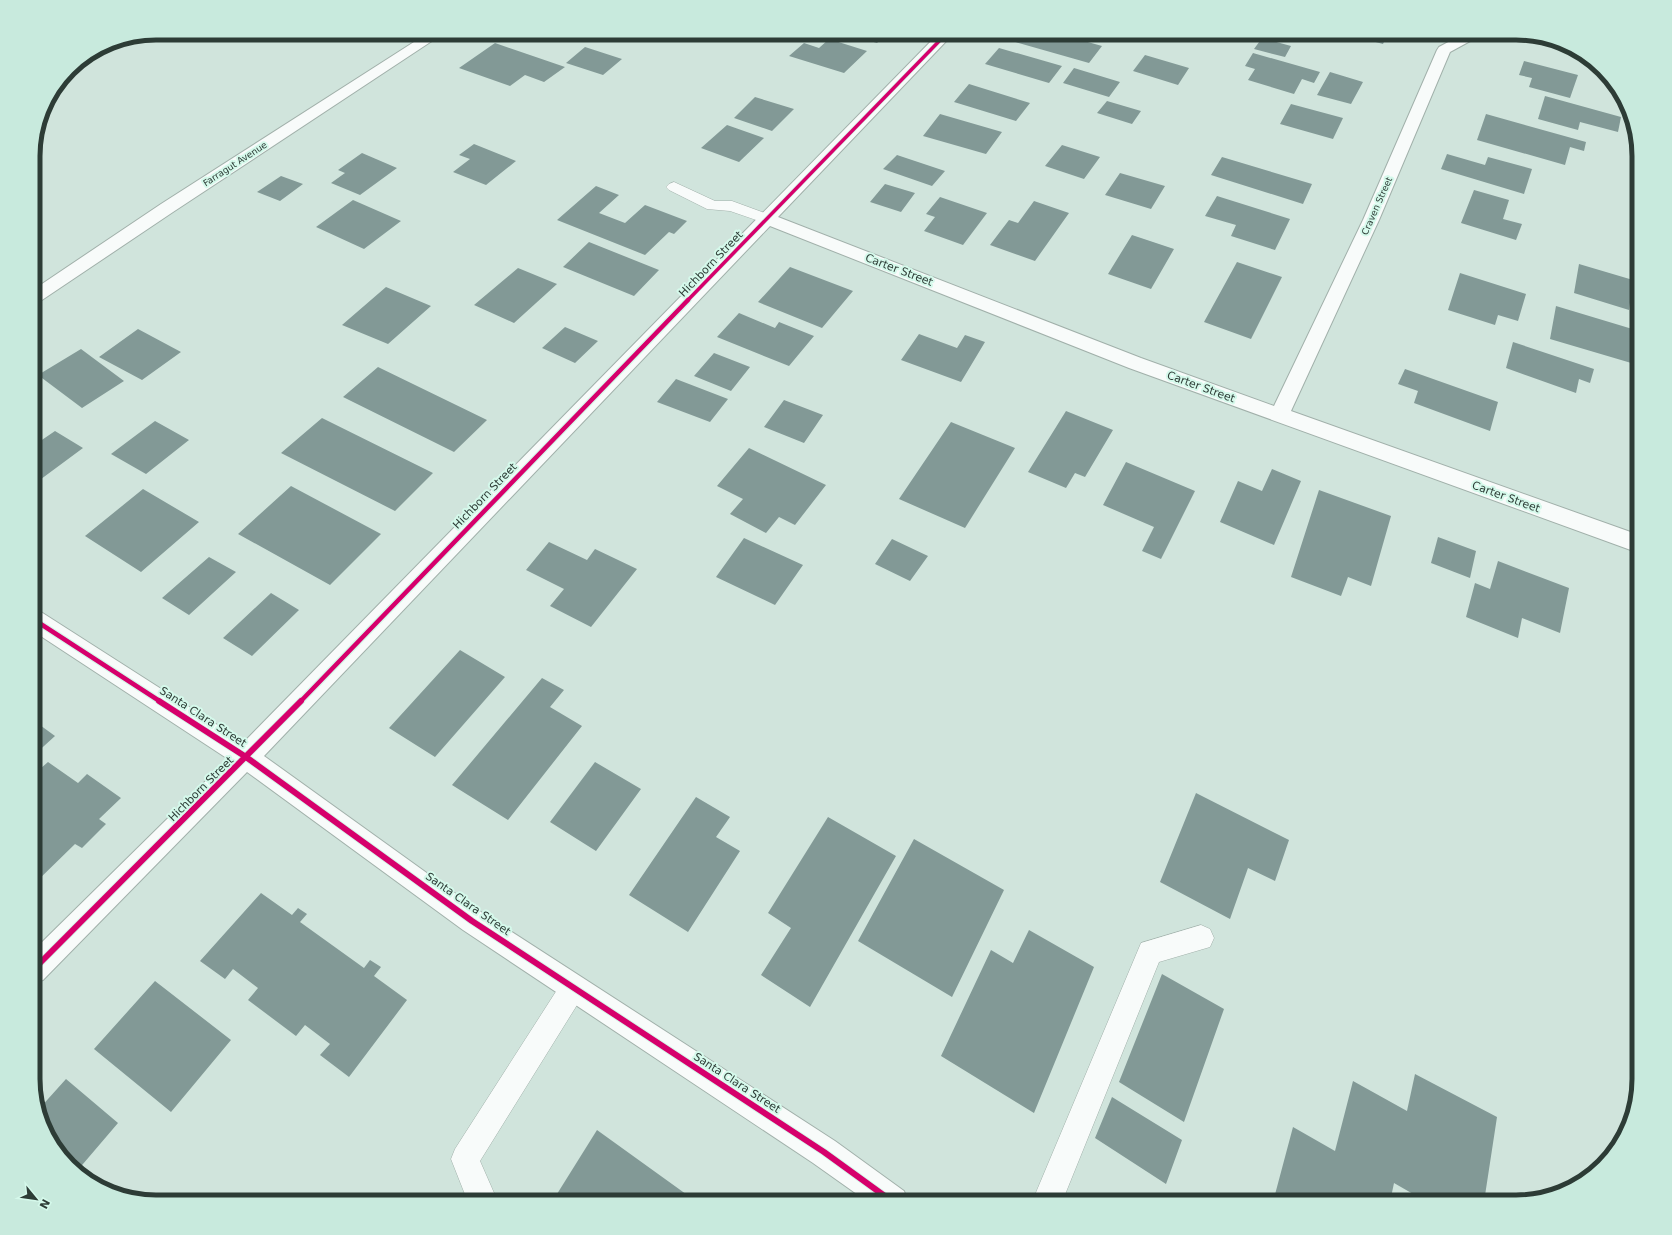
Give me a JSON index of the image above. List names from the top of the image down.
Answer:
{
  "streets": {
    "street": [
      "Farragut Avenue",
      "Craven Street",
      "Hichborn Street",
      "Carter Street",
      "Santa Clara Street"
    ]
  },
  "crossings": [
    ["Craven Street", "Carter Street"],
    ["Hichborn Street", "Carter Street"],
    ["Hichborn Street", "Santa Clara Street"]
  ],
  "north": "bottom right"
}
